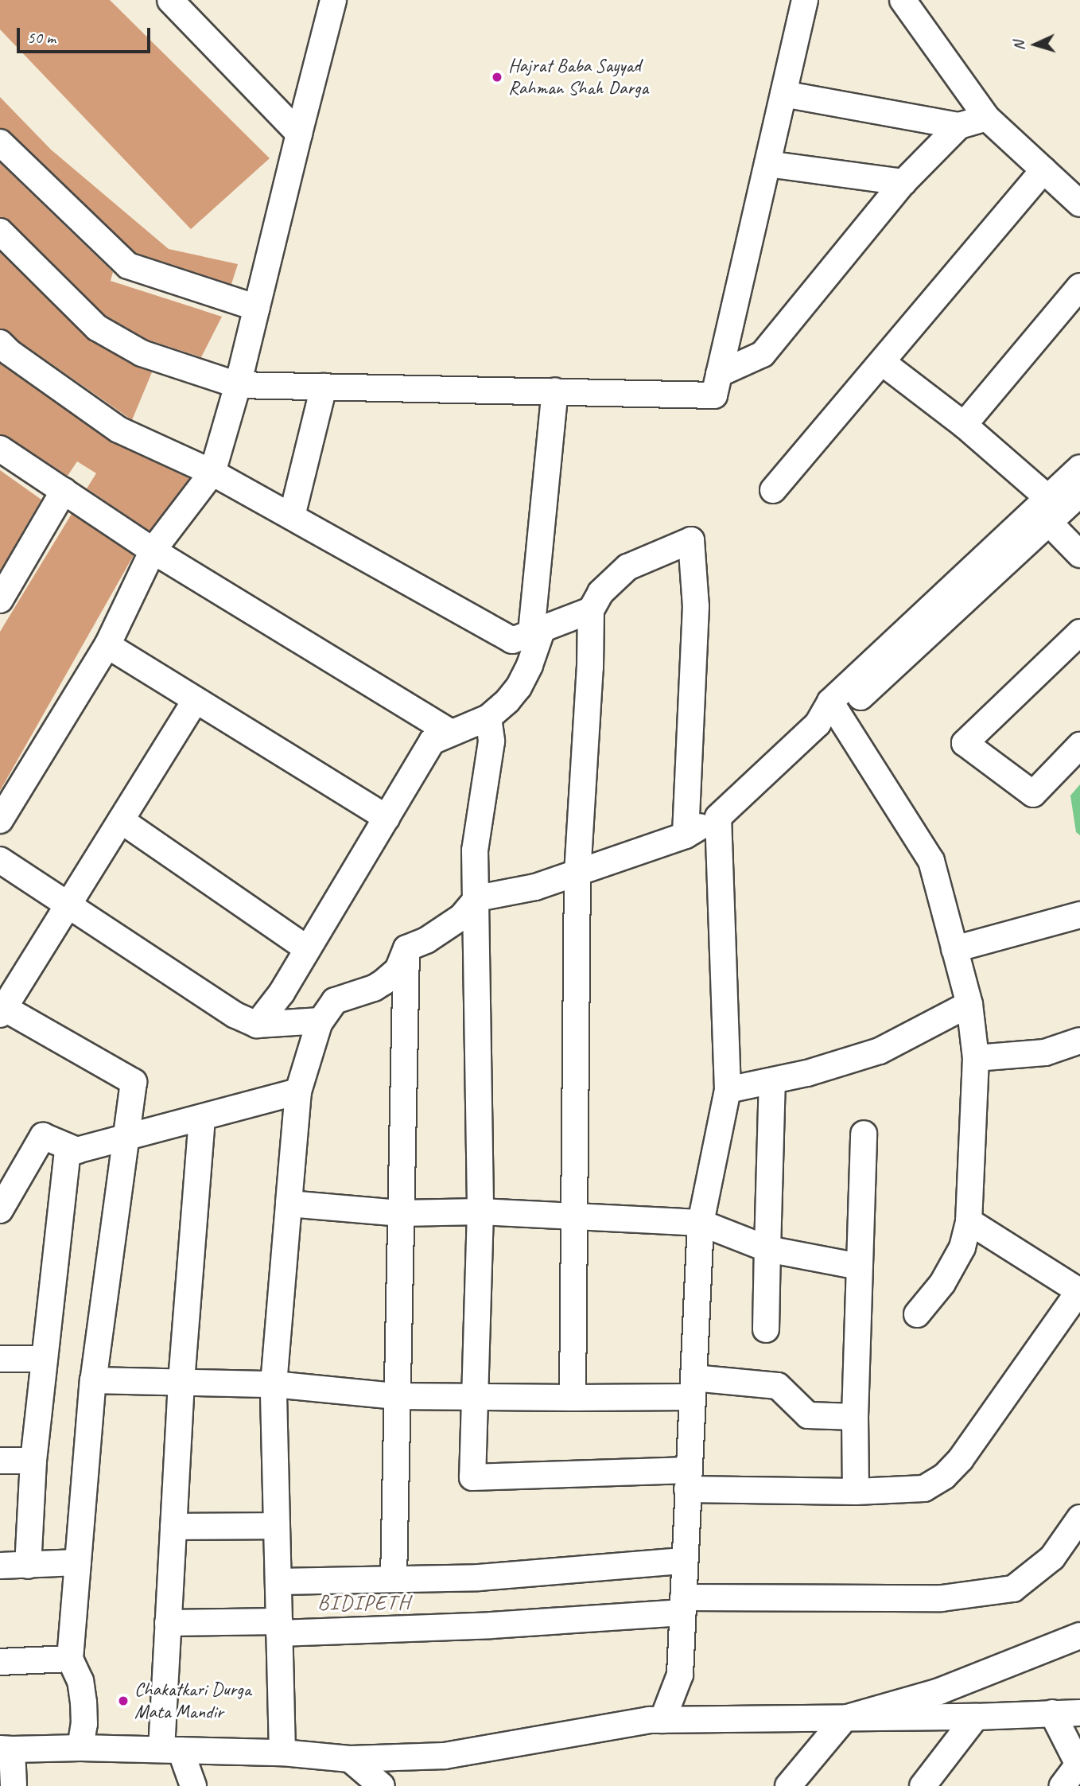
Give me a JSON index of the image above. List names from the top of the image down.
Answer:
{
  "districts": ["BIDIPETH"],
  "places": ["Hajrat Baba Sayyad Rahman Shah Darga", "Chakatkari Durga Mata Mandir"],
  "scale_bar": "50 m",
  "north": "left"
}
